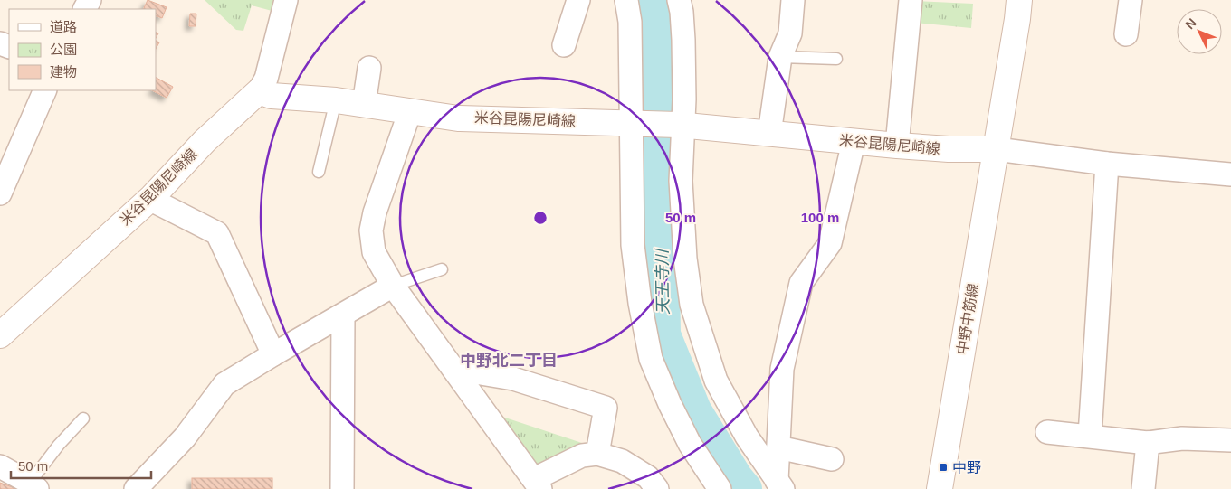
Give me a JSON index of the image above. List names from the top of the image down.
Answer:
{
  "streets": {
    "main road": ["米谷昆陽尼崎線", "中野中筋線"]
  },
  "crossings": [
    ["米谷昆陽尼崎線", "中野中筋線"]
  ],
  "districts": ["中野北二丁目"],
  "water": ["天王寺川"],
  "places": {
    "transit": ["中野"]
  },
  "legend": ["道路", "公園", "建物"],
  "scale_bar": "50 m",
  "north": "top left",
  "rings": ["50 m", "100 m"]
}
